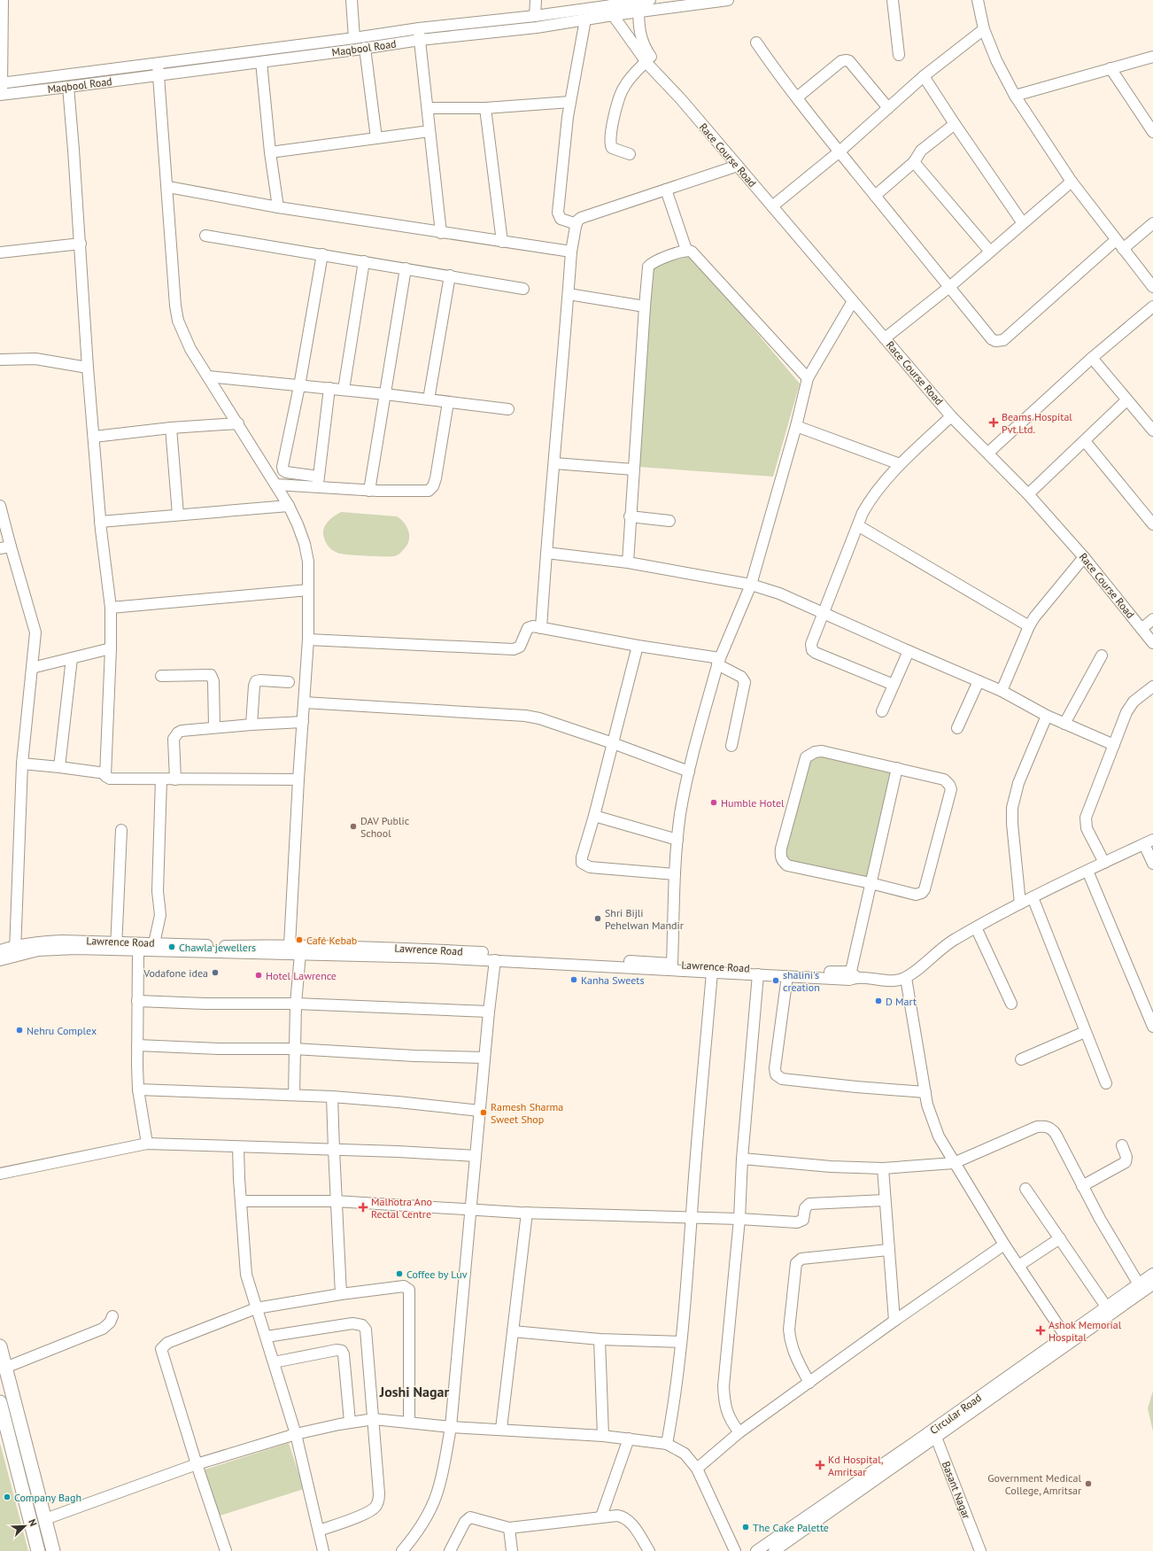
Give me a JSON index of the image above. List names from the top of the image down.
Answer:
{
  "streets": {
    "street": [
      "Maqbool Road",
      "Race Course Road",
      "Lawrence Road",
      "Circular Road",
      "Basant Nagar"
    ]
  },
  "crossings": [
    ["Maqbool Road", "Race Course Road"],
    ["Circular Road", "Basant Nagar"]
  ],
  "districts": ["Joshi Nagar"],
  "places": {
    "health": [
      "Beams Hospital Pvt.Ltd.",
      "Malhotra Ano Rectal Centre",
      "Ashok Memorial Hospital",
      "Kd Hospital, Amritsar"
    ],
    "other": [
      "Humble Hotel",
      "DAV Public School",
      "Shri Bijli Pehelwan Mandir",
      "Café Kebab",
      "Chawla jewellers",
      "Vodafone idea",
      "Hotel Lawrence",
      "Kanha Sweets",
      "shalini's creation",
      "D Mart",
      "Nehru Complex",
      "Ramesh Sharma Sweet Shop",
      "Coffee by Luv",
      "Government Medical College, Amritsar",
      "Company Bagh",
      "The Cake Palette"
    ]
  },
  "north": "top right"
}
